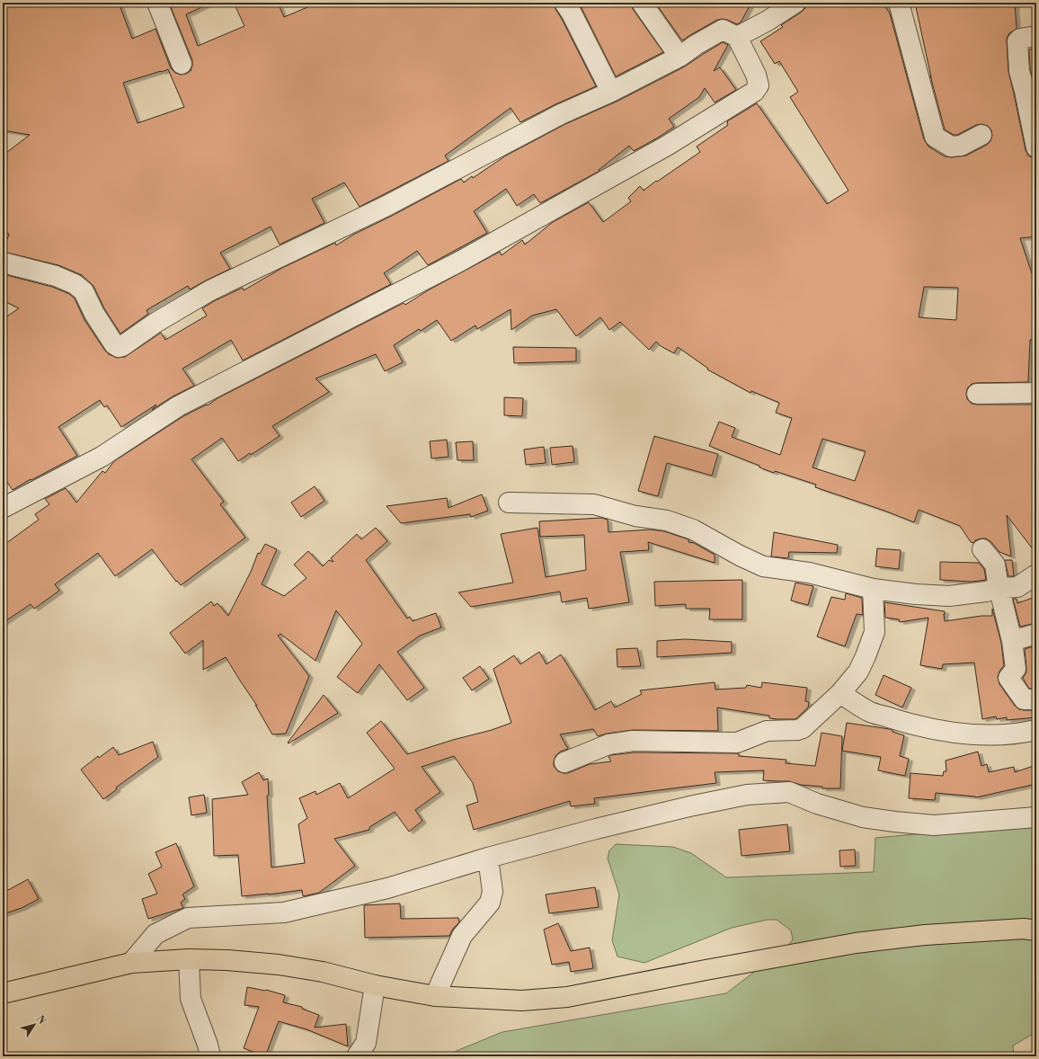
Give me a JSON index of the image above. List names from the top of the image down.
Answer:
{
  "north": "top right"
}
